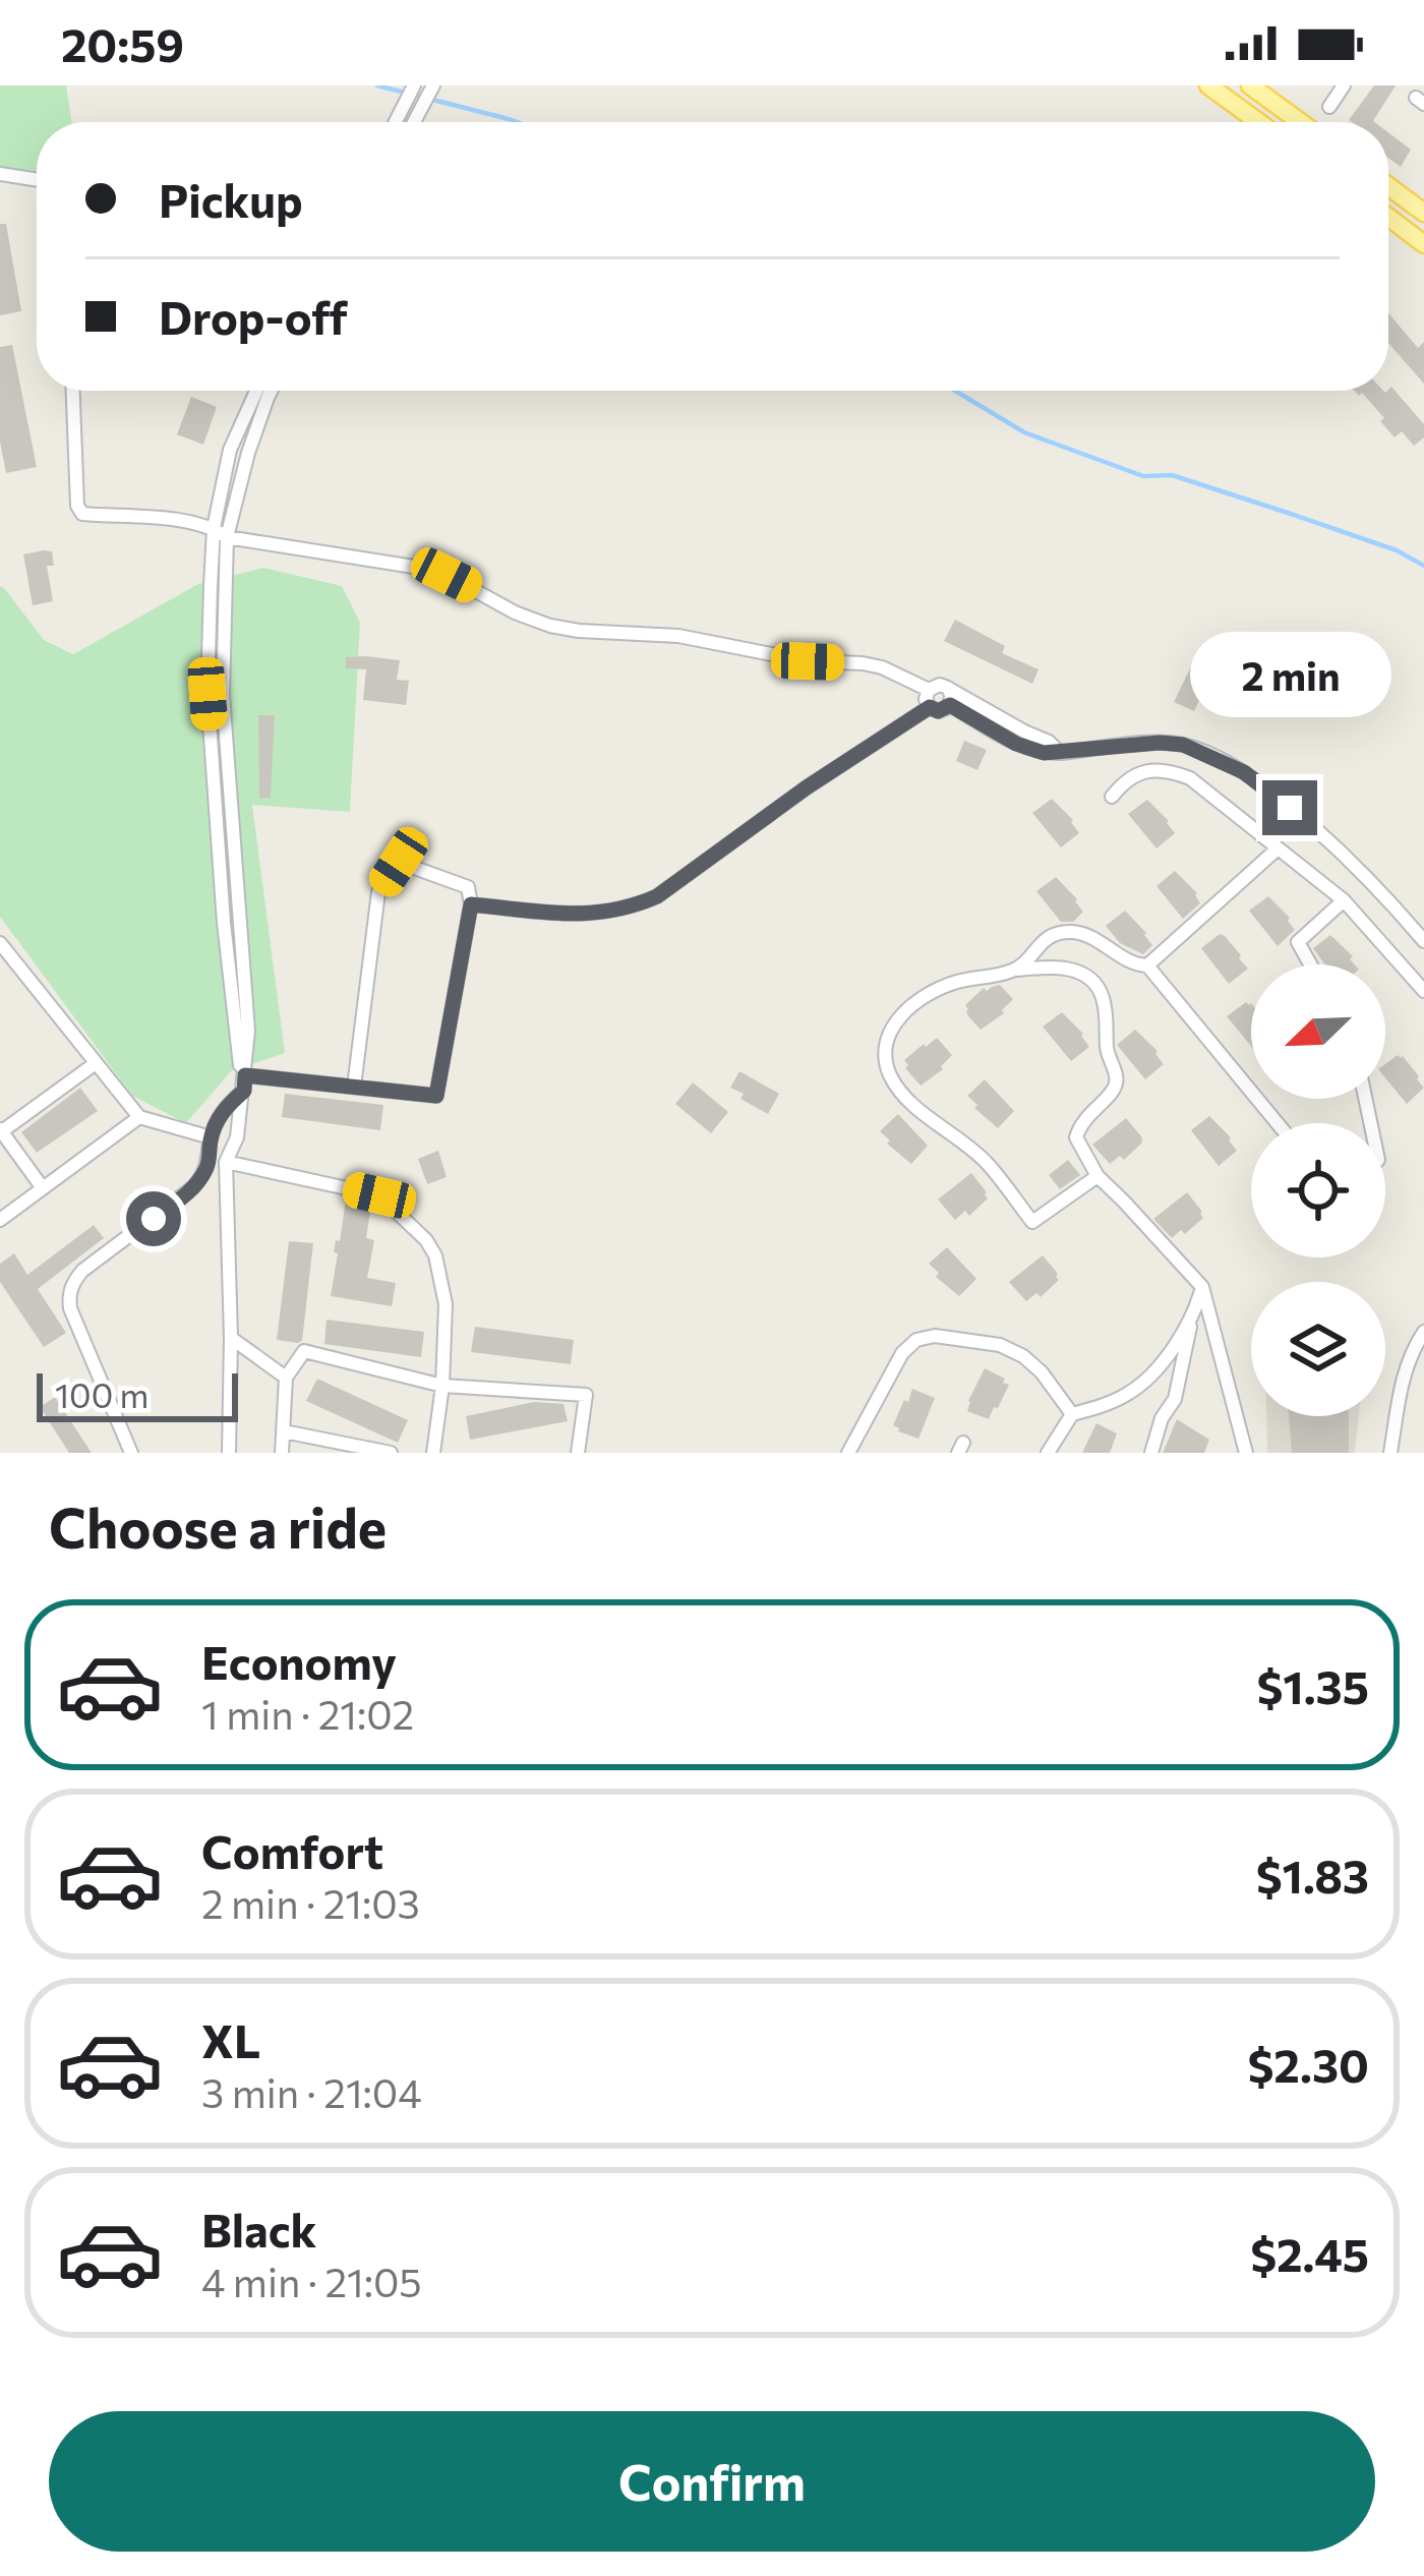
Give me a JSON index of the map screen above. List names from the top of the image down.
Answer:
{
  "scale_bar": "100 m",
  "north": "bottom left",
  "page": {
    "status": "20:59",
    "banner": ["Pickup", "Drop-off"],
    "bubble": "2 min",
    "scale": "100 m",
    "heading": "Choose a ride",
    "list": [
      {
        "name": "Economy",
        "note": "1 min · 21:02",
        "value": "$1.35"
      },
      {
        "name": "Comfort",
        "note": "2 min · 21:03",
        "value": "$1.83"
      },
      {
        "name": "XL",
        "note": "3 min · 21:04",
        "value": "$2.30"
      },
      {
        "name": "Black",
        "note": "4 min · 21:05",
        "value": "$2.45"
      }
    ],
    "buttons": "Confirm"
  }
}
